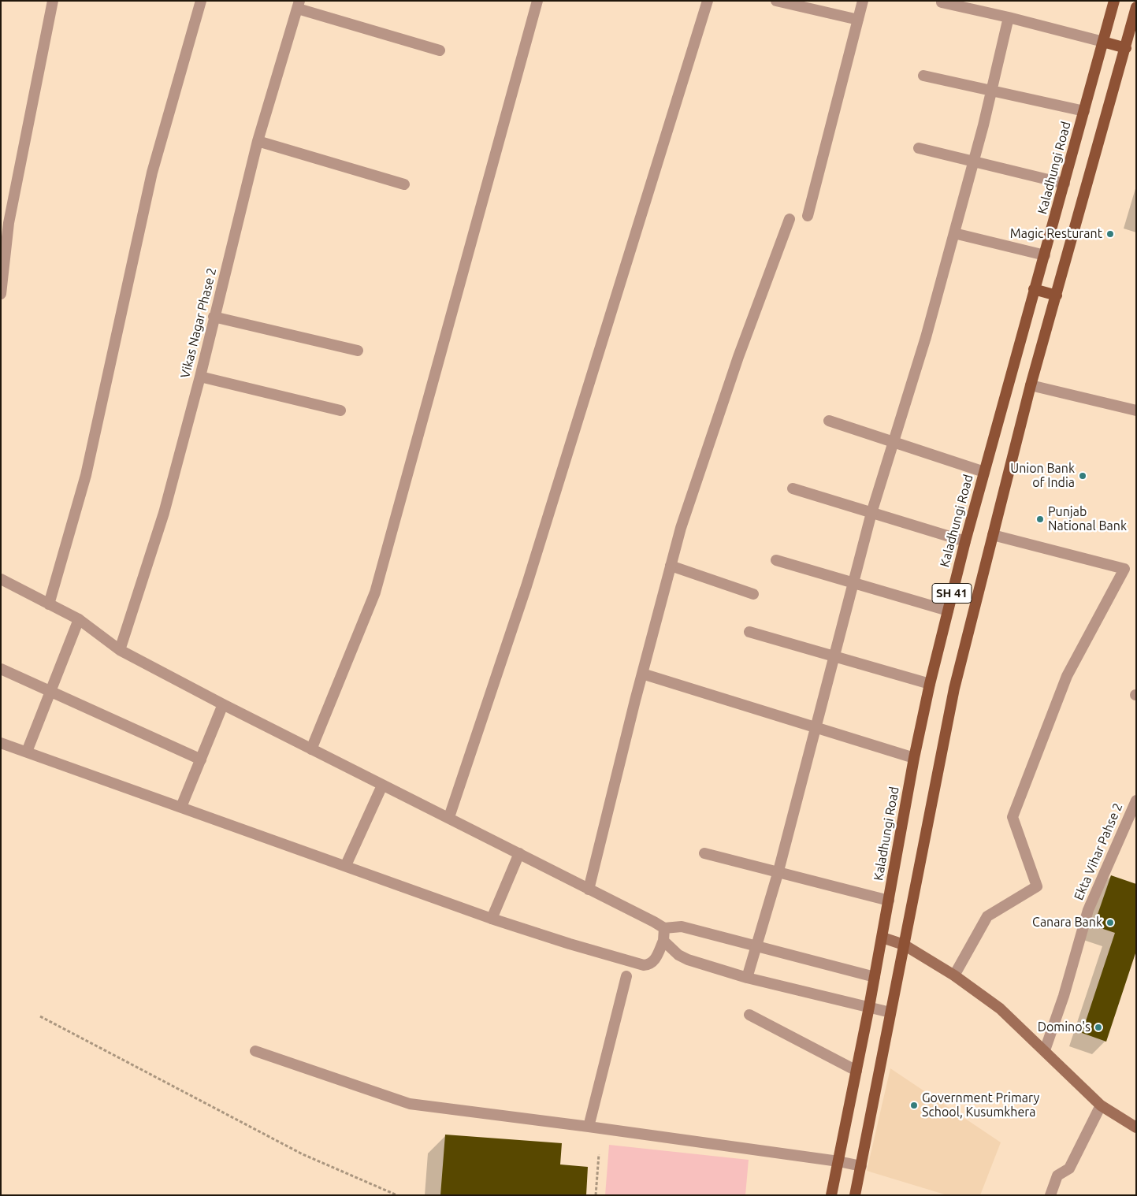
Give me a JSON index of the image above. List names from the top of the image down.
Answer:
{
  "streets": {
    "main road": ["Kaladhungi Road", "SH 41"],
    "street": ["Vikas Nagar Phase 2", "Ekta Vihar Pahse 2"]
  },
  "places": [
    "Magic Resturant",
    "Union Bank of India",
    "Punjab National Bank",
    "Canara Bank",
    "Domino's",
    "Government Primary School, Kusumkhera"
  ]
}
